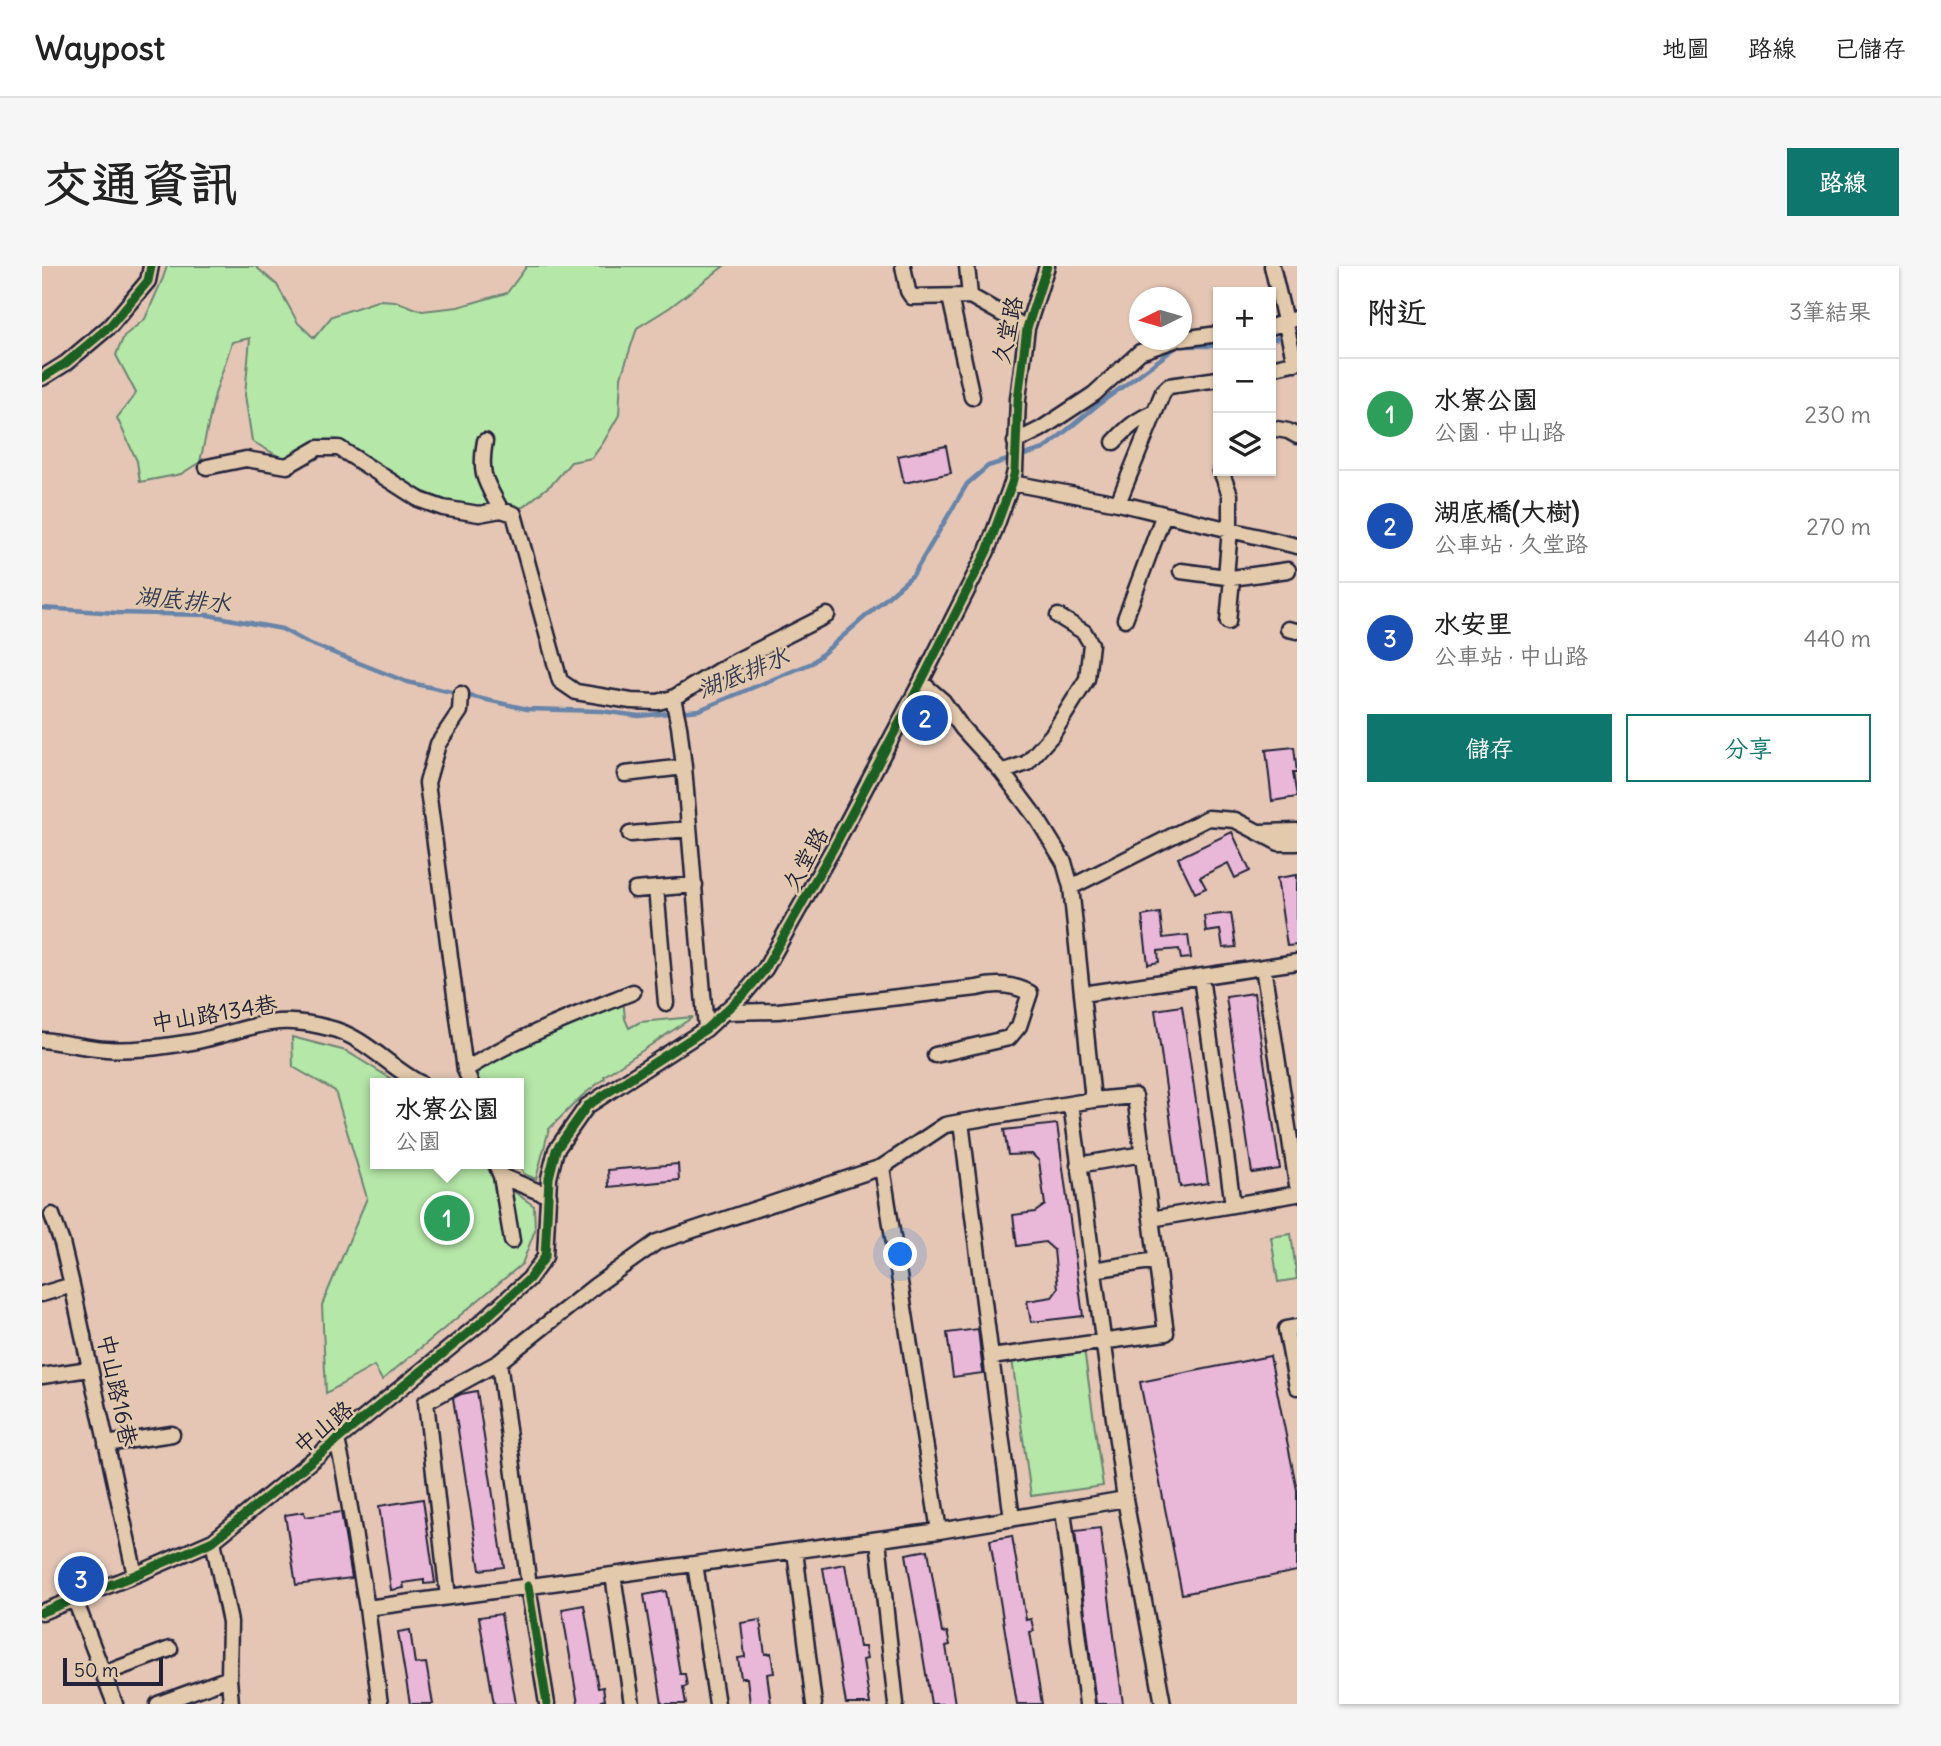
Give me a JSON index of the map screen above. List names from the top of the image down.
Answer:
{
  "streets": {
    "street": [
      "久堂路",
      "中山路134巷",
      "中山路16巷",
      "中山路"
    ]
  },
  "crossings": [
    ["久堂路", "中山路"],
    ["中山路16巷", "中山路"]
  ],
  "water": ["湖底排水"],
  "scale_bar": "50 m",
  "north": "left",
  "page": {
    "header": "Waypost",
    "nav": ["地圖", "路線", "已儲存"],
    "buttons": [
      "路線",
      ["儲存", "分享"]
    ],
    "title": "交通資訊",
    "heading": ["附近", "3筆結果"],
    "map_buttons": ["+", "−"],
    "list": [
      {
        "mark": "1",
        "name": "水寮公園",
        "note": "公園 · 中山路",
        "value": "230 m"
      },
      {
        "mark": "2",
        "name": "湖底橋(大樹)",
        "note": "公車站 · 久堂路",
        "value": "270 m"
      },
      {
        "mark": "3",
        "name": "水安里",
        "note": "公車站 · 中山路",
        "value": "440 m"
      }
    ],
    "pins": ["2", "1", "3"],
    "popup": ["水寮公園", "公園"],
    "scale": "50 m"
  }
}
